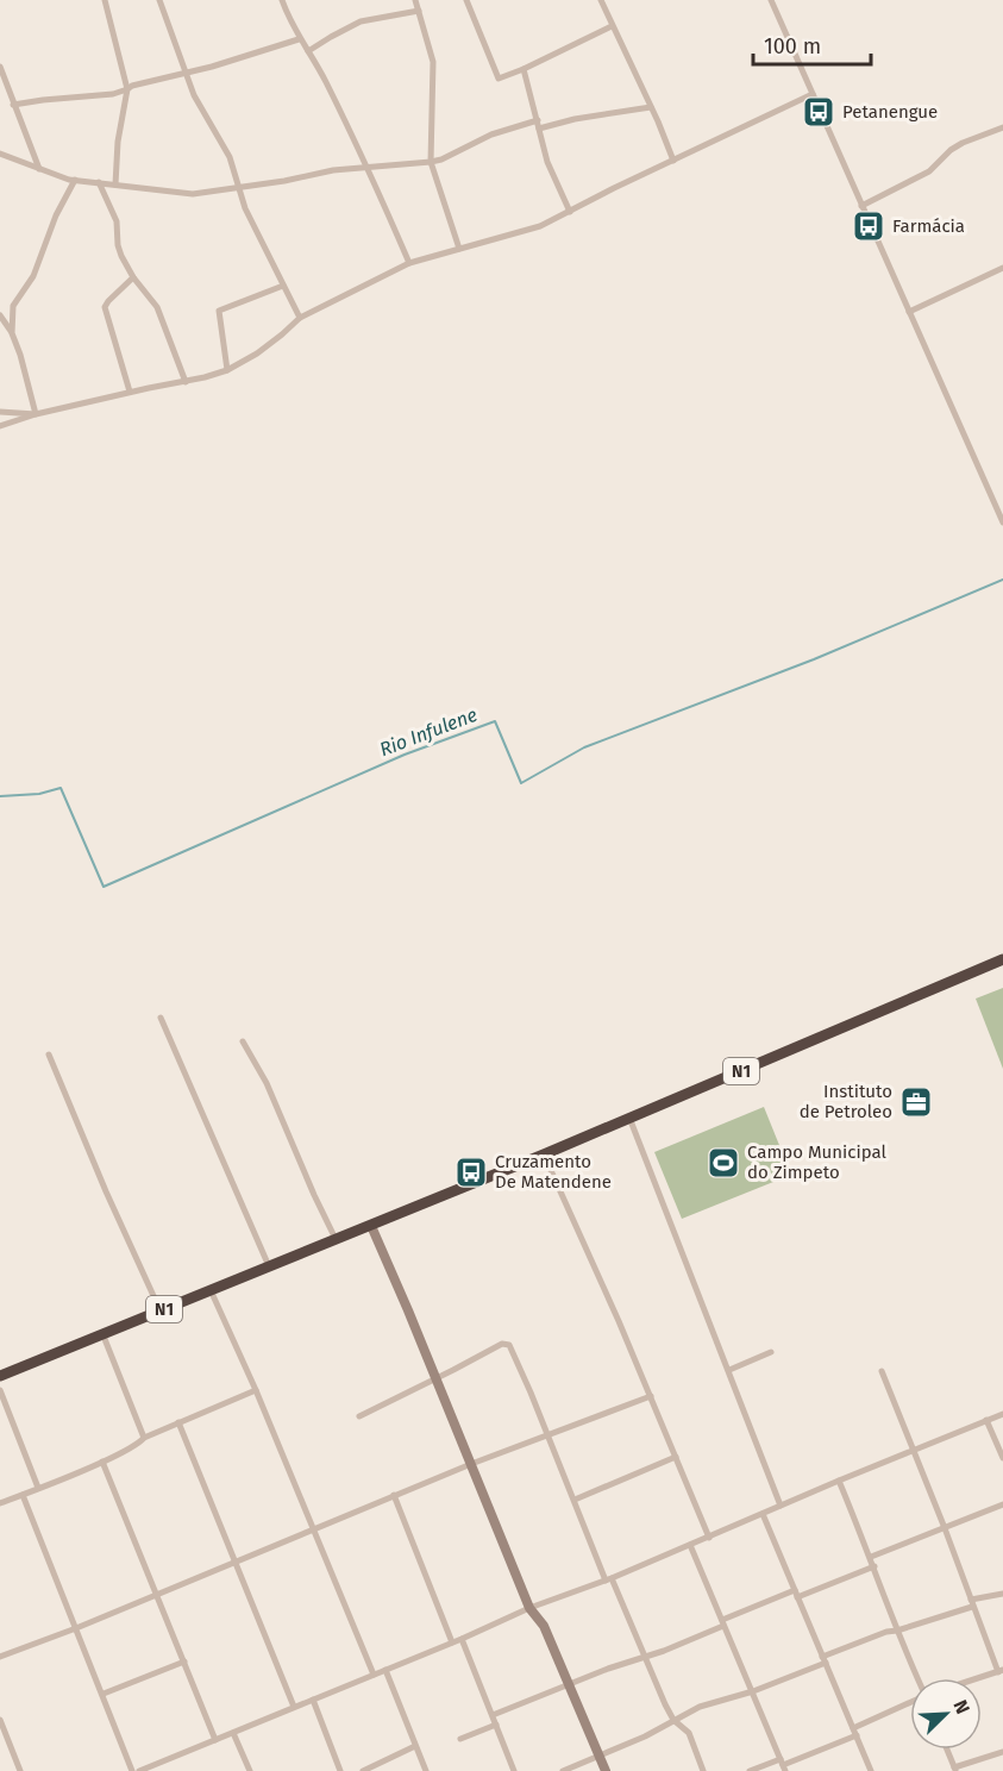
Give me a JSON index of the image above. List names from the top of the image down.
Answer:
{
  "streets": {
    "highway": ["N1"]
  },
  "water": ["Rio Infulene"],
  "places": {
    "bus stop": ["Petanengue", "Farmácia", "Cruzamento De Matendene"],
    "office": ["Instituto de Petroleo"],
    "sports": ["Campo Municipal do Zimpeto"]
  },
  "scale_bar": "100 m",
  "north": "top right"
}
